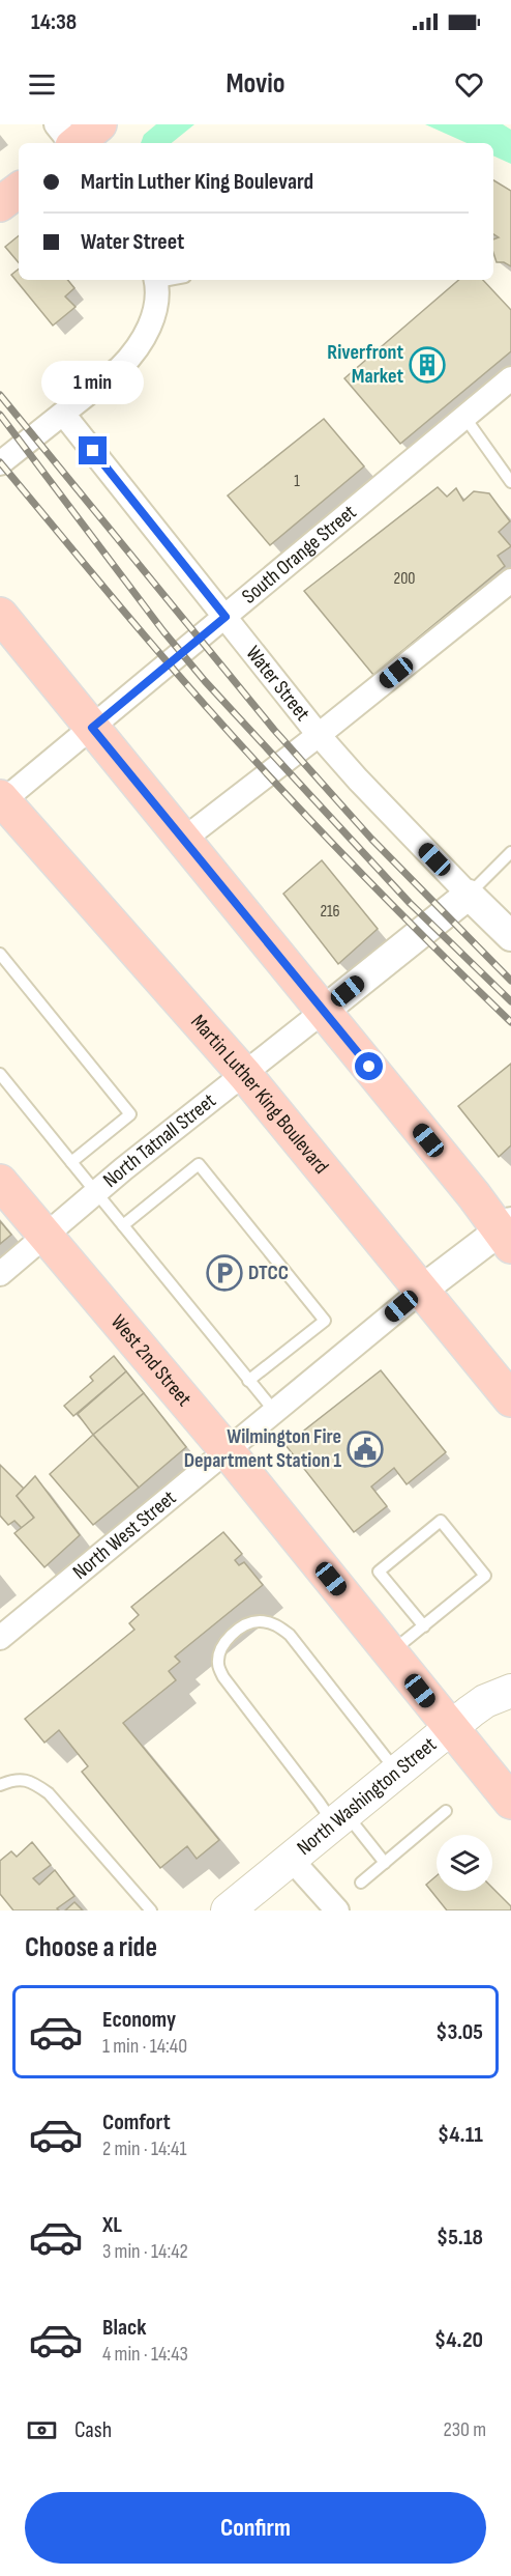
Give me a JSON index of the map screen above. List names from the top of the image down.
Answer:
{
  "streets": {
    "main road": ["Martin Luther King Boulevard", "West 2nd Street", "North Washington Street"],
    "street": [
      "South Orange Street",
      "Water Street",
      "North Tatnall Street",
      "North West Street"
    ]
  },
  "crossings": [
    ["South Orange Street", "Water Street"],
    ["South Orange Street", "Martin Luther King Boulevard"],
    ["Martin Luther King Boulevard", "North Tatnall Street"],
    ["Martin Luther King Boulevard", "North West Street"],
    ["North Tatnall Street", "West 2nd Street"],
    ["West 2nd Street", "North West Street"],
    ["West 2nd Street", "North Washington Street"]
  ],
  "places": {
    "building": ["Riverfront Market"],
    "parking": ["DTCC"],
    "public building": ["Wilmington Fire Department Station 1"]
  },
  "house_numbers": ["1", "200", "216"],
  "page": {
    "status": "14:38",
    "header": "Movio",
    "banner": ["Martin Luther King Boulevard", "Water Street"],
    "bubble": "1 min",
    "heading": "Choose a ride",
    "list": [
      {
        "name": "Economy",
        "note": "1 min · 14:40",
        "value": "$3.05"
      },
      {
        "name": "Comfort",
        "note": "2 min · 14:41",
        "value": "$4.11"
      },
      {
        "name": "XL",
        "note": "3 min · 14:42",
        "value": "$5.18"
      },
      {
        "name": "Black",
        "note": "4 min · 14:43",
        "value": "$4.20"
      }
    ],
    "pay": ["Cash", "230 m"],
    "buttons": "Confirm"
  }
}
